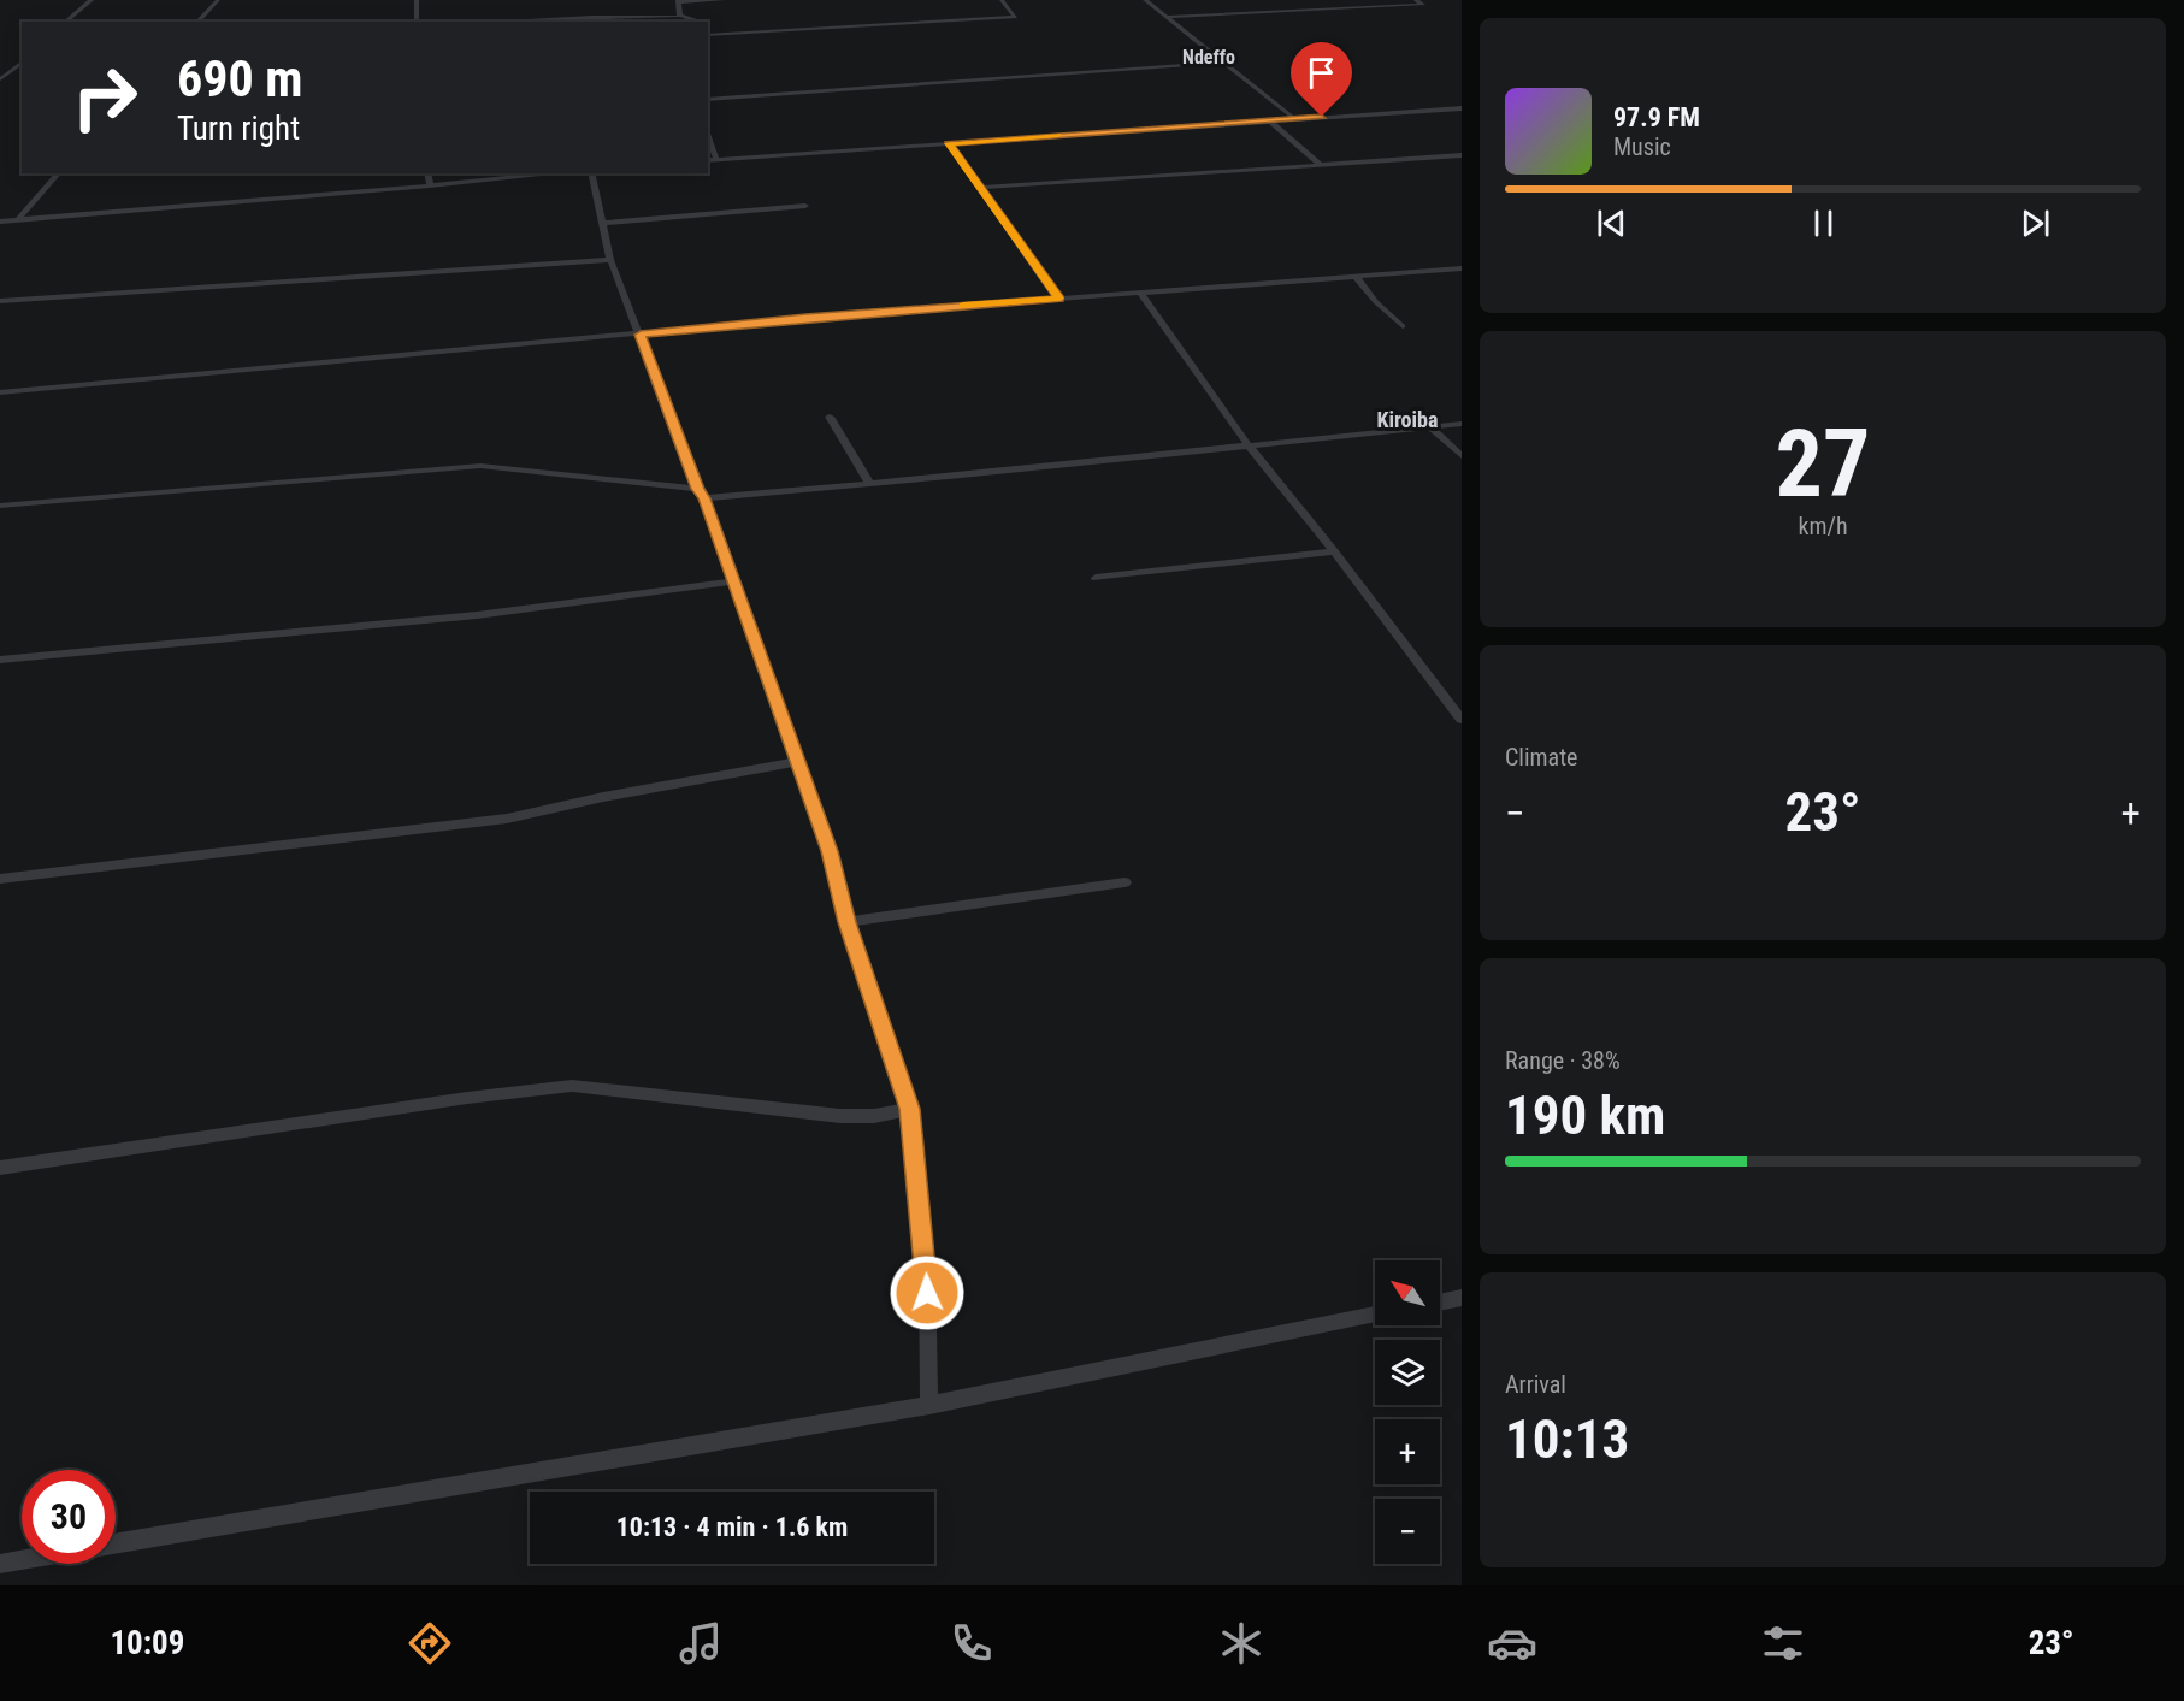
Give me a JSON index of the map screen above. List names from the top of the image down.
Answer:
{
  "districts": ["Ndeffo", "Kiroiba"],
  "north": "top left",
  "page": {
    "turn": ["690 m", "Turn right"],
    "song": ["97.9 FM", "Music"],
    "tile": [
      ["27", "km/h"],
      "Climate",
      ["Range · 38%", "190 km"],
      ["Arrival", "10:13"]
    ],
    "heat": ["−", "23°", "+"],
    "map_buttons": ["+", "−"],
    "limit": "30",
    "trip": "10:13 · 4 min · 1.6 km",
    "tabs": ["10:09", "23°"]
  }
}
